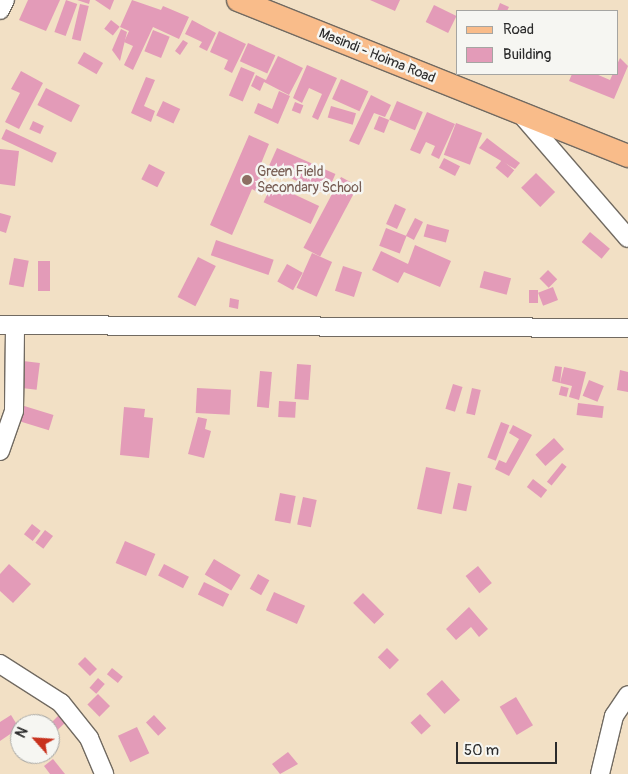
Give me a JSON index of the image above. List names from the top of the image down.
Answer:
{
  "streets": {
    "main road": ["Masindi - Hoima Road"]
  },
  "places": ["Green Field Secondary School"],
  "legend": ["Road", "Building"],
  "scale_bar": "50 m",
  "north": "top left"
}
